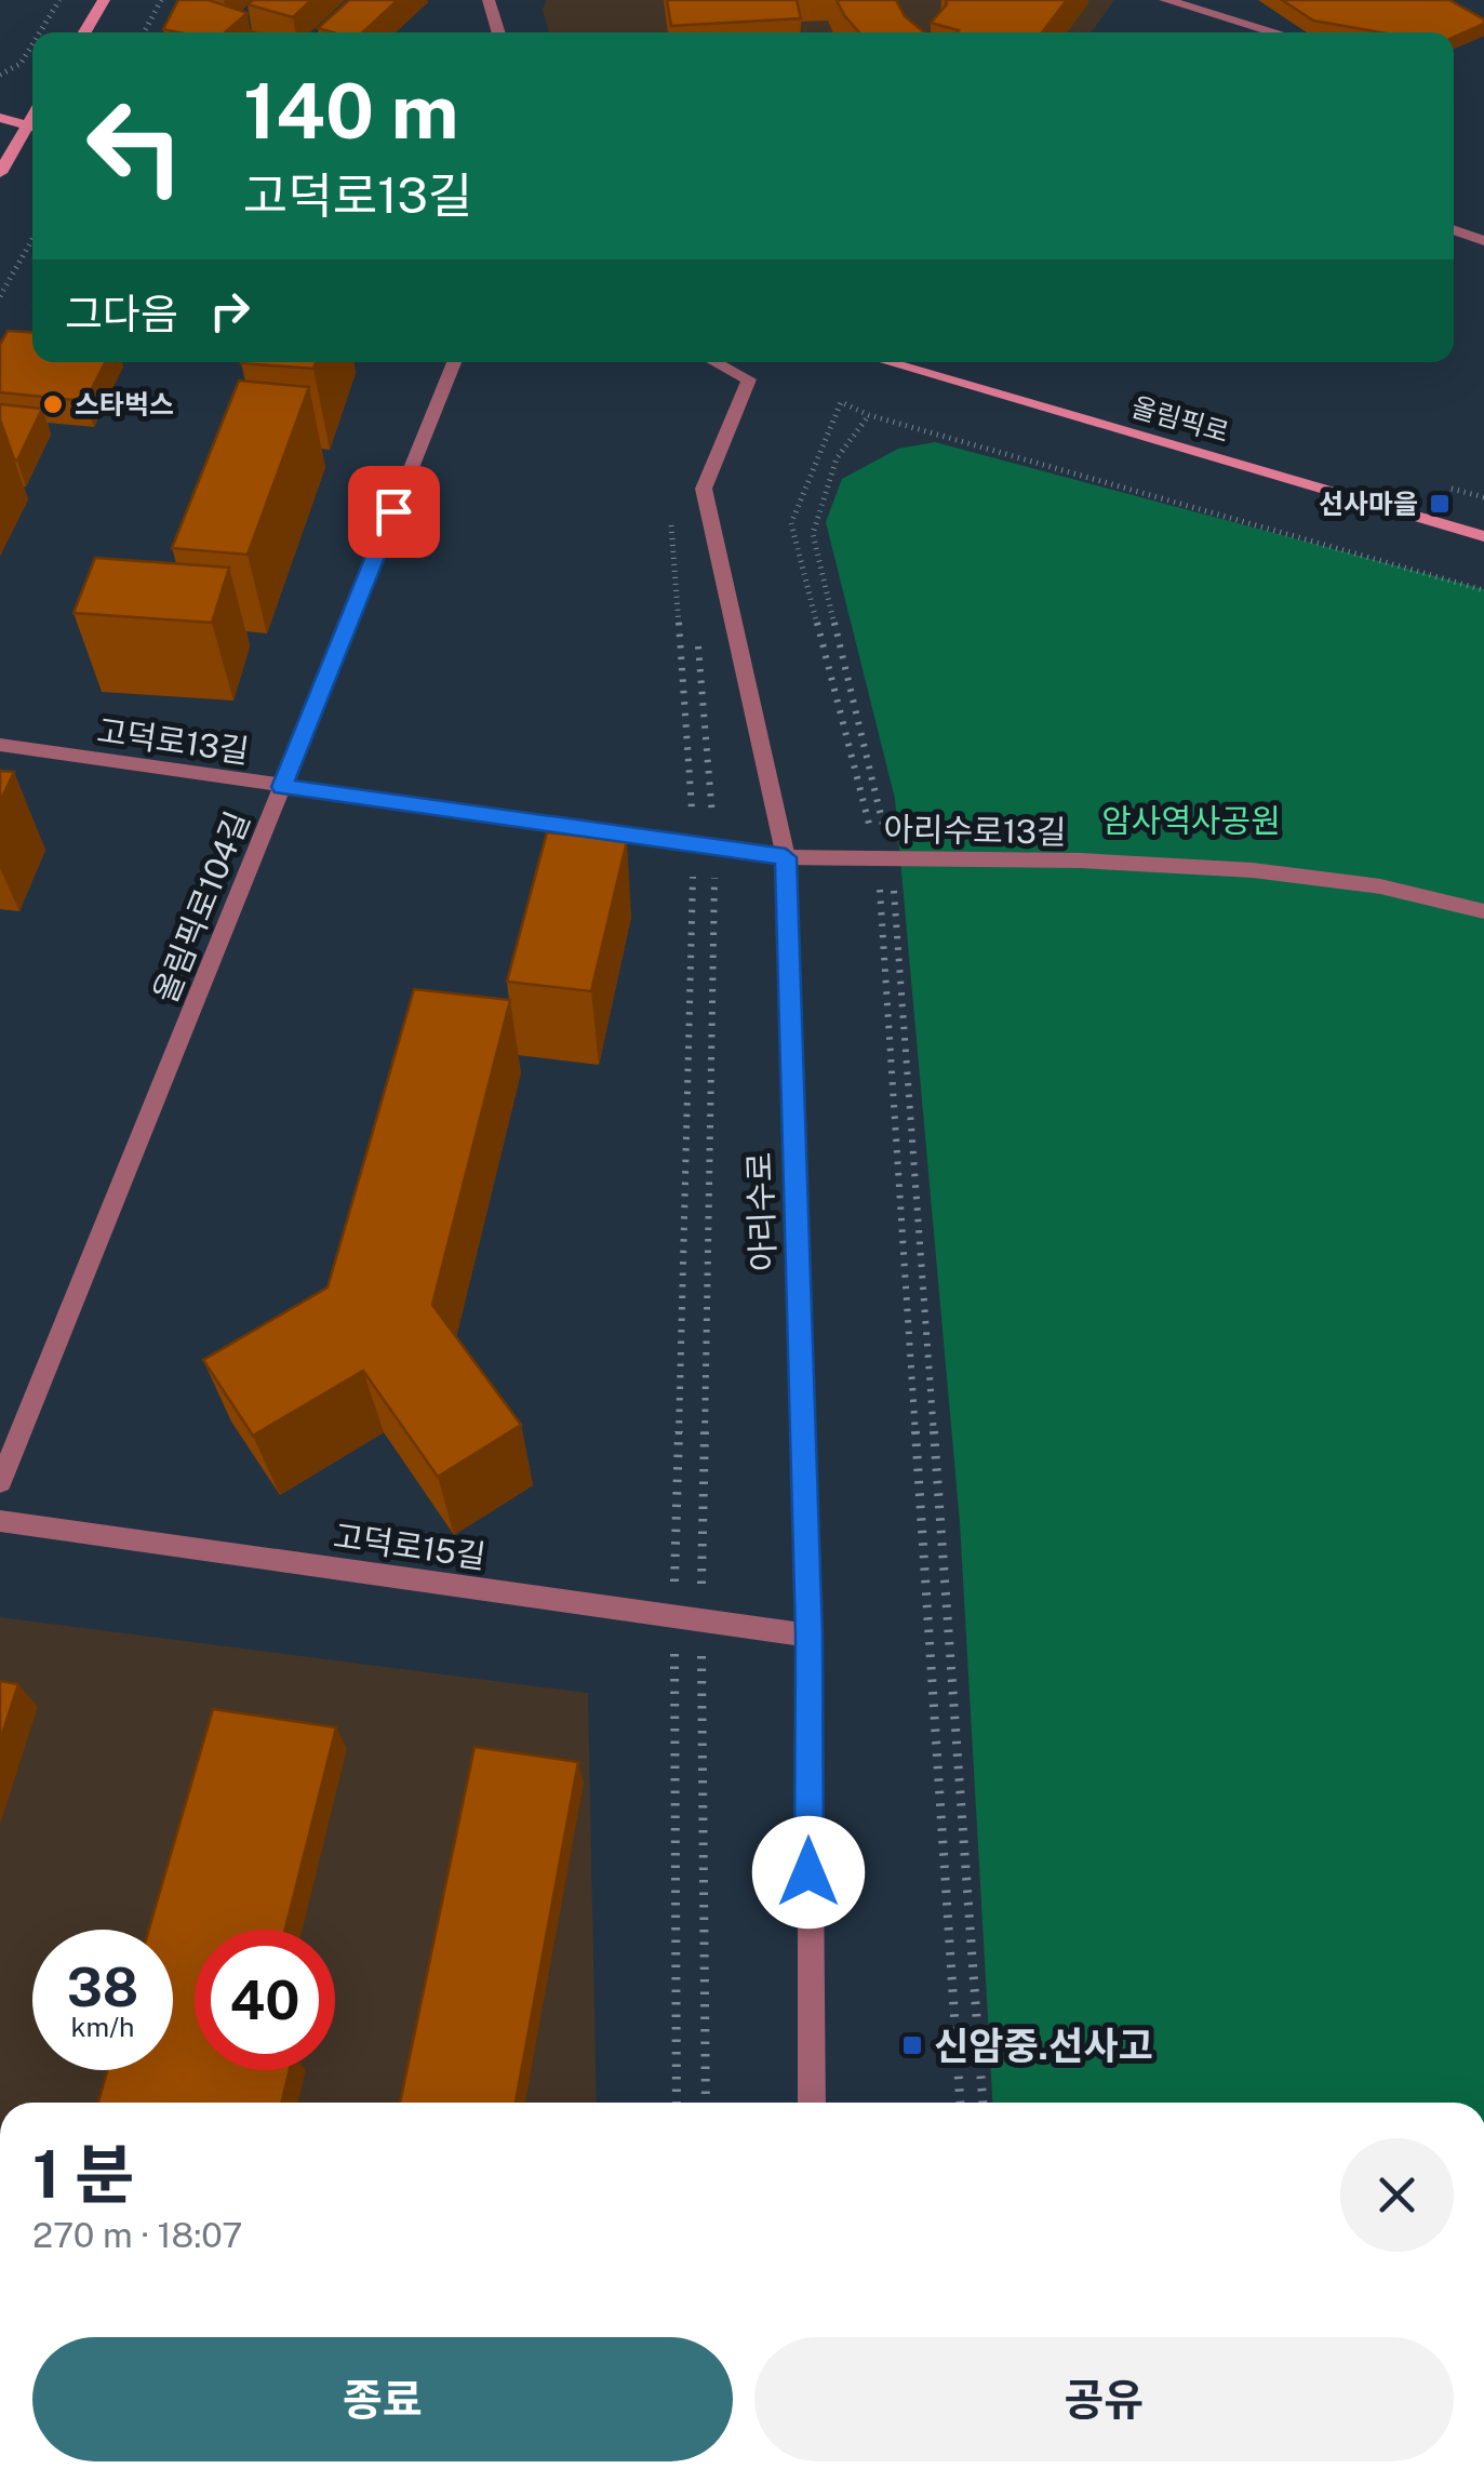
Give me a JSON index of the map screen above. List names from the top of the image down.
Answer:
{
  "streets": {
    "main road": ["올림픽로"],
    "street": [
      "고덕로13길",
      "아리수로13길",
      "올림픽로104길",
      "아리수로",
      "고덕로15길"
    ]
  },
  "crossings": [
    ["고덕로13길", "아리수로13길"],
    ["고덕로13길", "올림픽로104길"],
    ["고덕로13길", "아리수로"],
    ["아리수로13길", "아리수로"],
    ["아리수로", "고덕로15길"]
  ],
  "parks": ["암사역사공원"],
  "places": {
    "other": ["스타벅스"],
    "transit": ["선사마을", "신암중.선사고"]
  },
  "page": {
    "turn": ["140 m", "고덕로13길"],
    "then": "그다음",
    "speed": "38 km/h",
    "limit": "40",
    "heading": ["1 분", "270 m · 18:07"],
    "buttons": ["종료", "공유"]
  }
}
